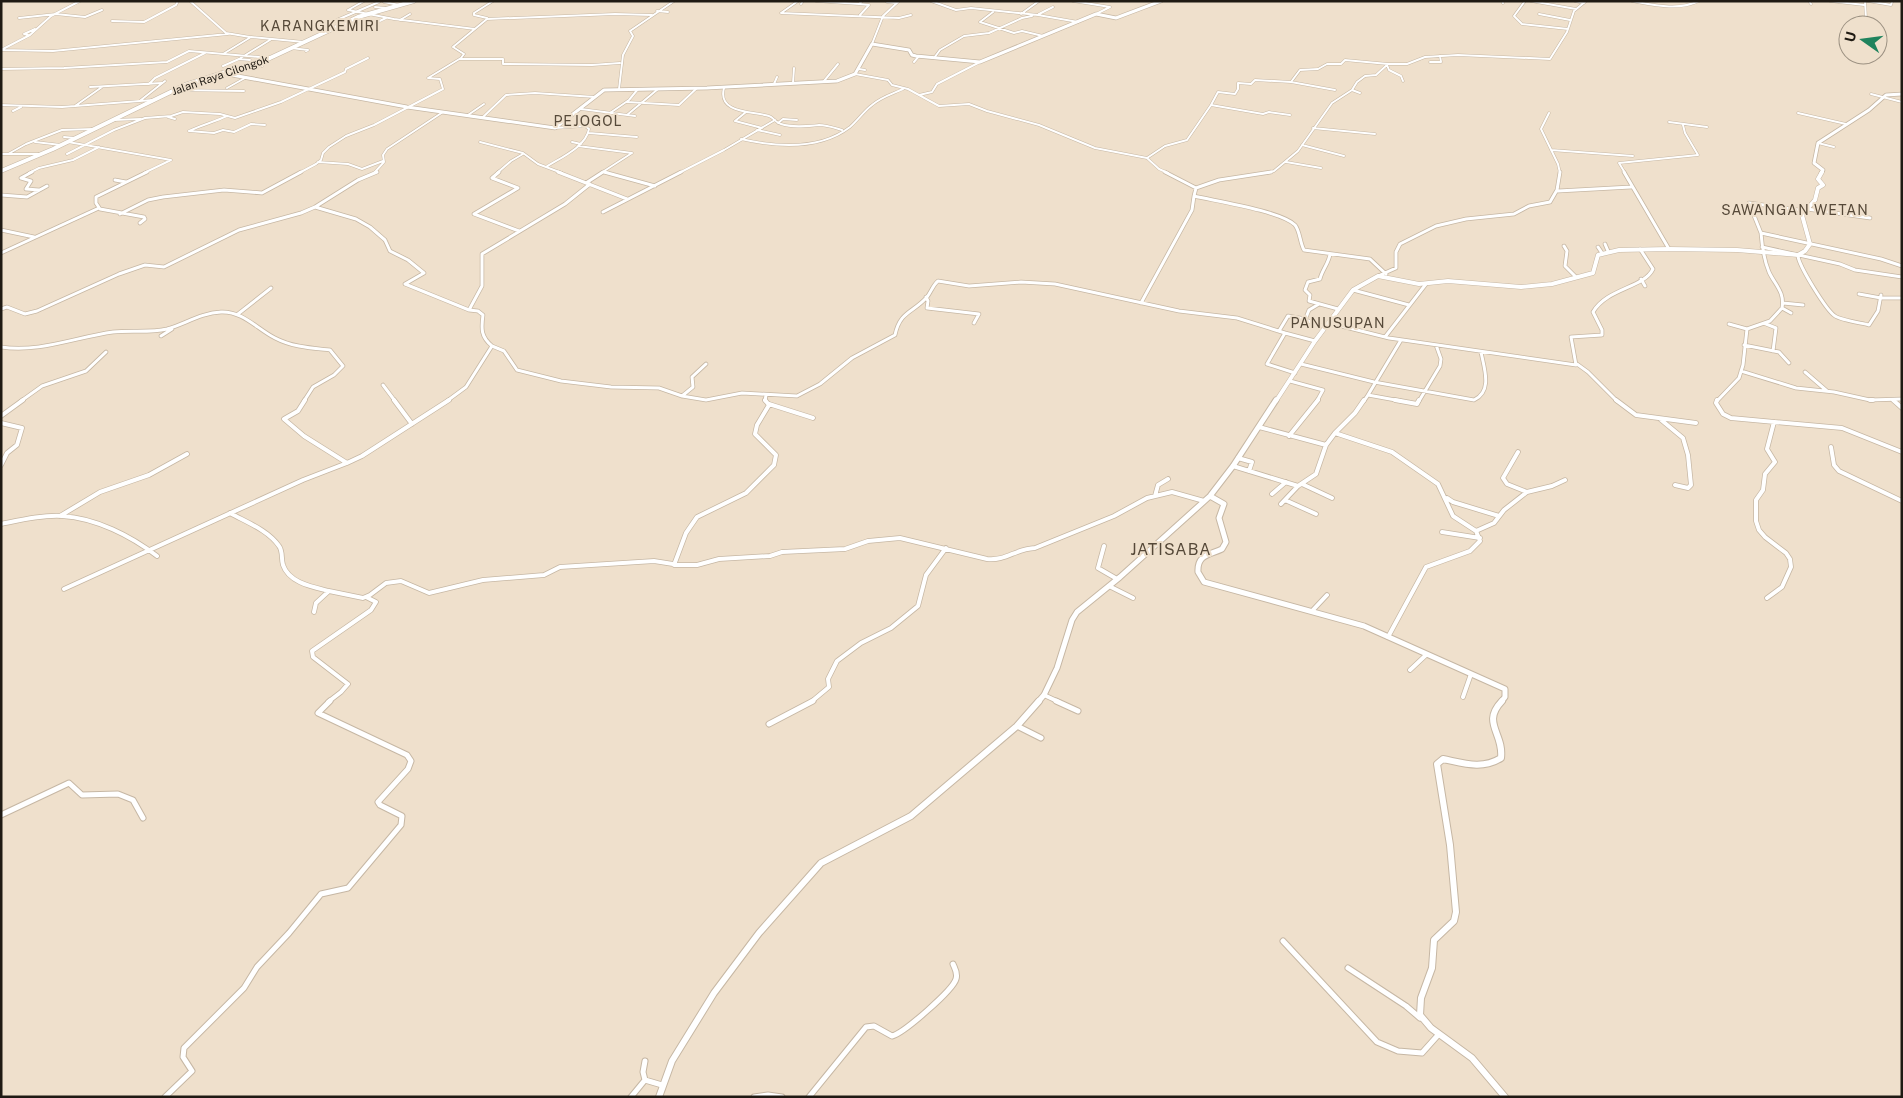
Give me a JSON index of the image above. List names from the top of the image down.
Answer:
{
  "streets": {
    "highway": ["Jalan Raya Cilongok"]
  },
  "districts": [
    "KARANGKEMIRI",
    "PEJOGOL",
    "SAWANGAN WETAN",
    "PANUSUPAN",
    "JATISABA"
  ],
  "north": "left"
}
